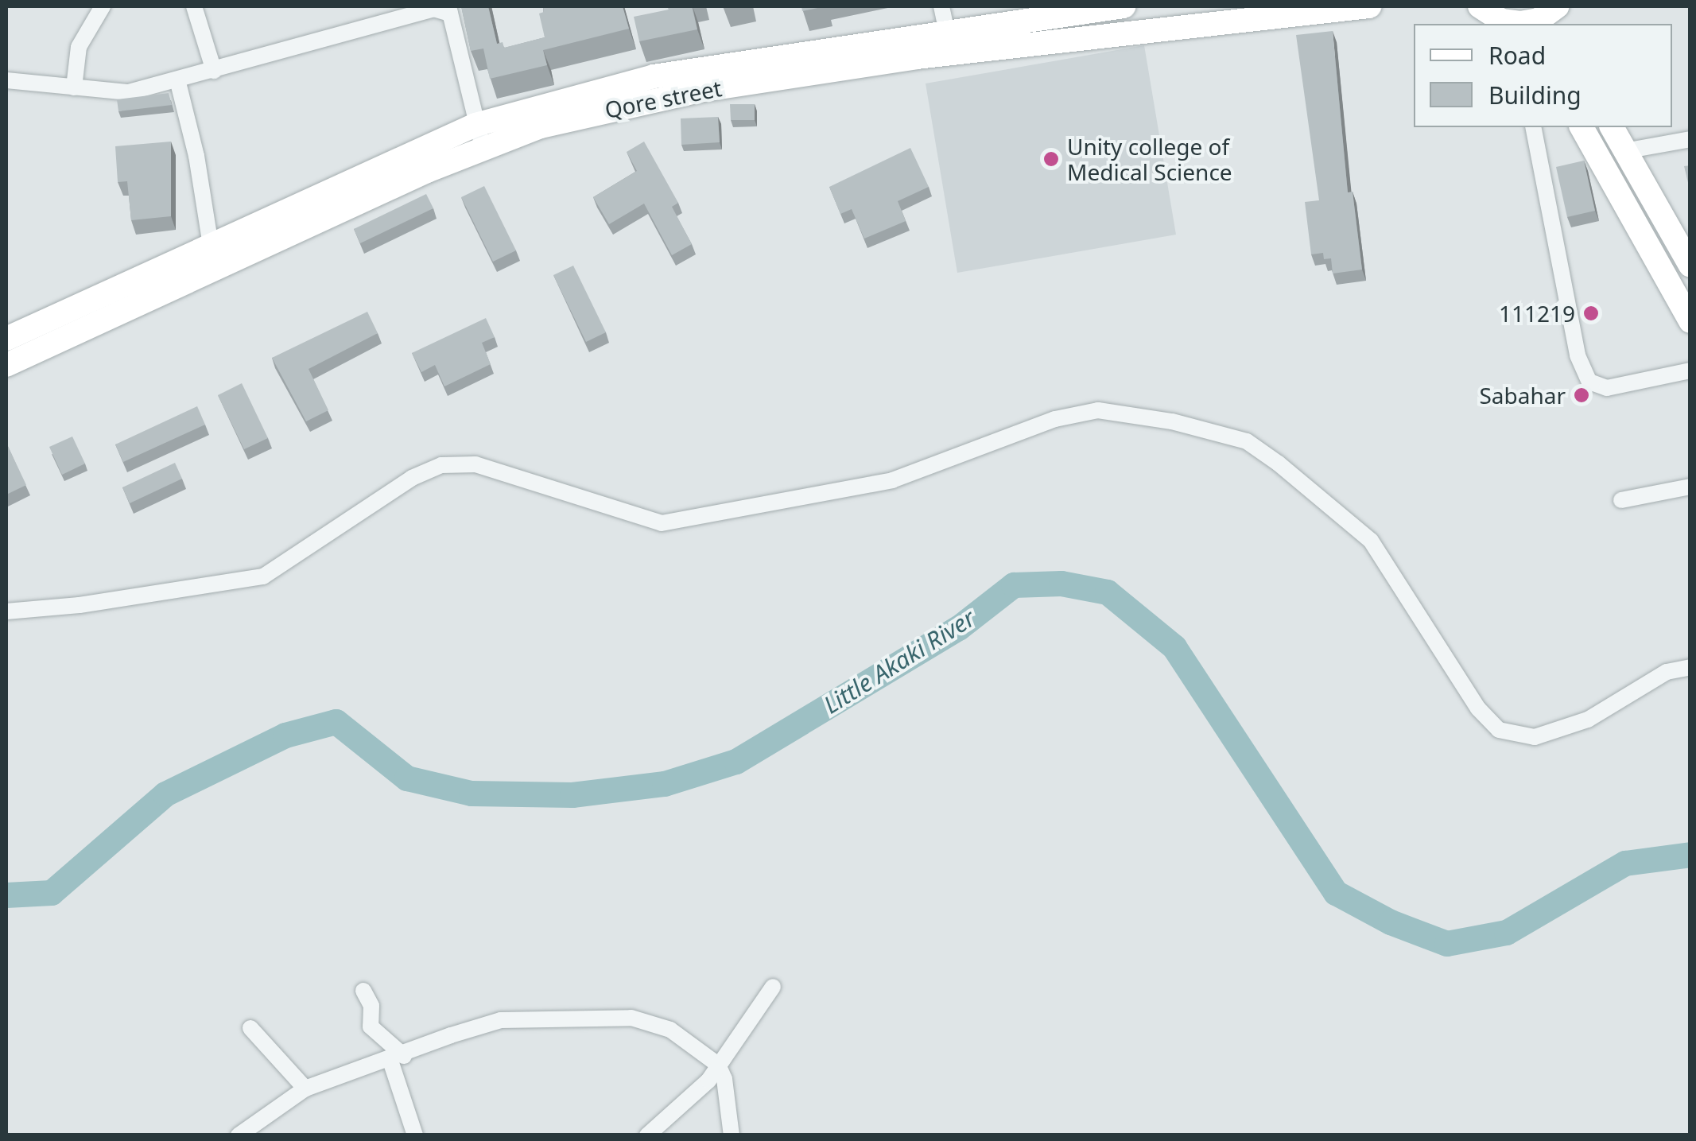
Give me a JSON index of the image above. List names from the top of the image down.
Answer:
{
  "streets": {
    "main road": ["Qore street"]
  },
  "water": ["Little Akaki River"],
  "places": ["Unity college of Medical Science", "111219", "Sabahar"],
  "legend": ["Road", "Building"]
}
